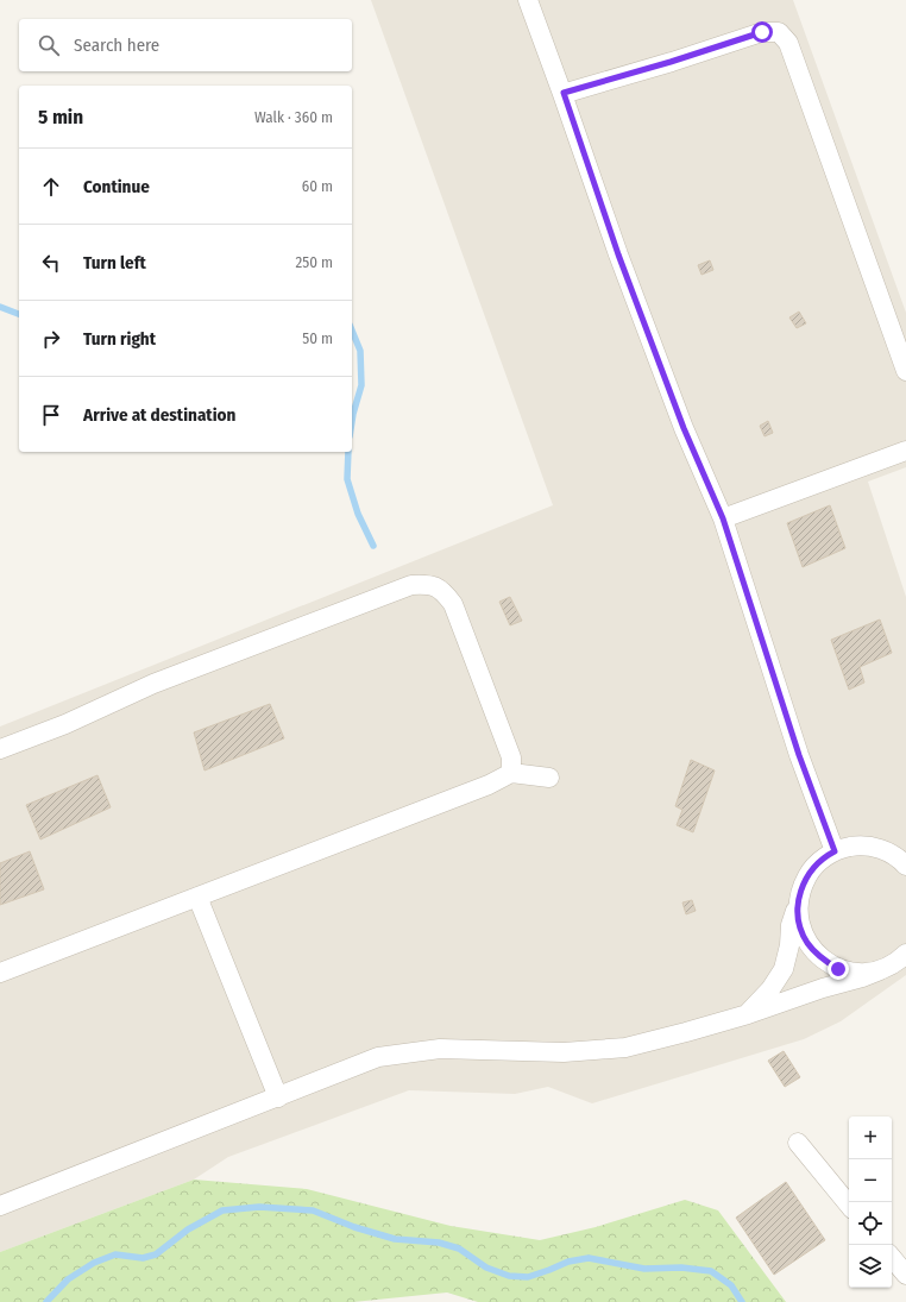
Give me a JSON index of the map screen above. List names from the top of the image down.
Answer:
{
  "page": {
    "search": "Search here",
    "heading": ["5 min", "Walk · 360 m"],
    "list": [
      ["Continue", "60 m"],
      ["Turn left", "250 m"],
      ["Turn right", "50 m"],
      "Arrive at destination"
    ],
    "map_buttons": ["+", "−"]
  }
}
